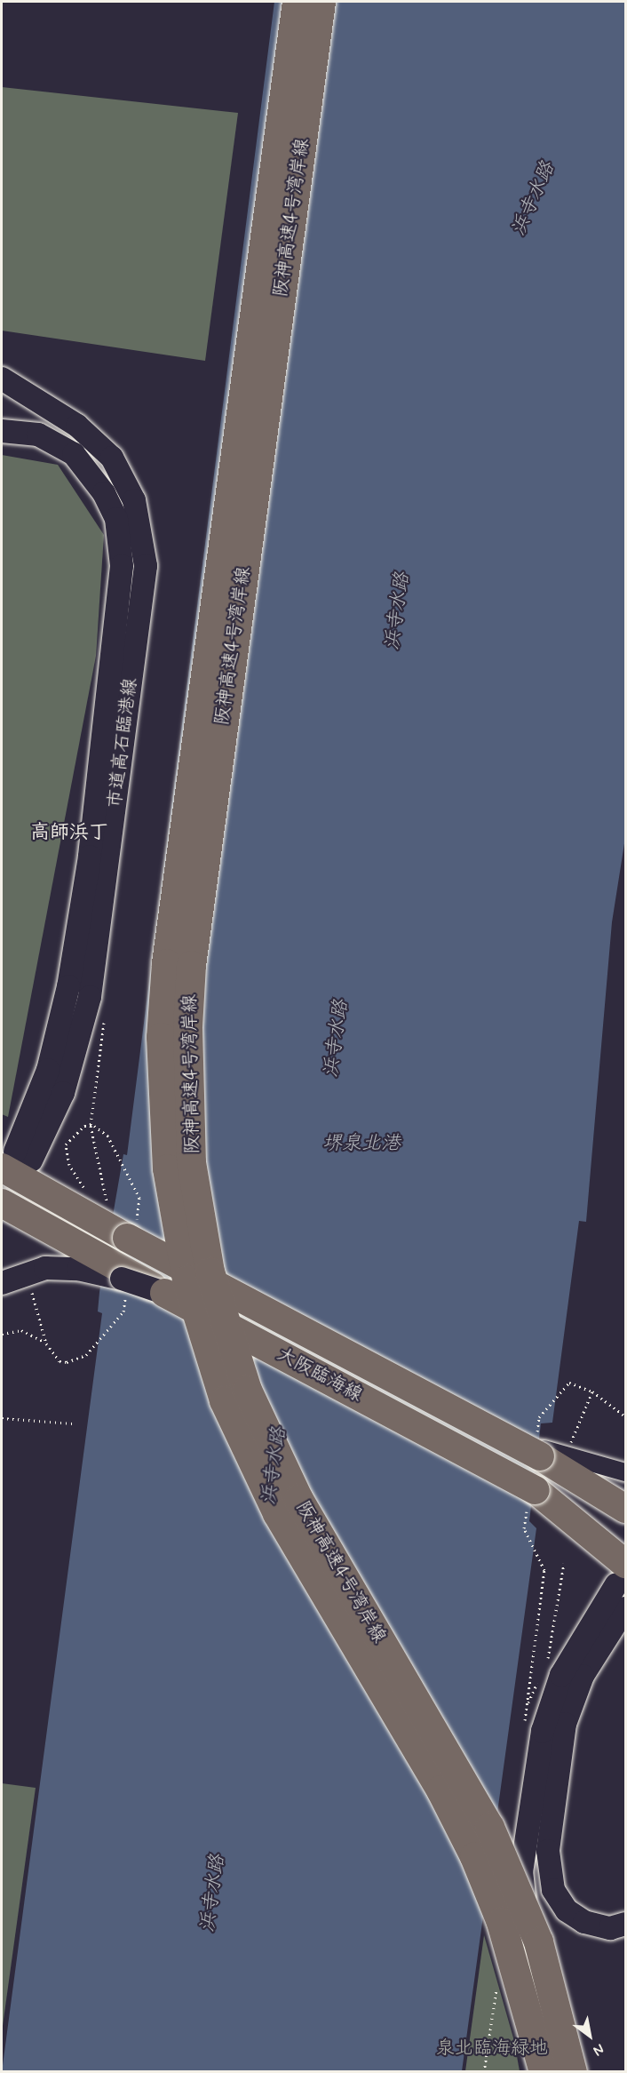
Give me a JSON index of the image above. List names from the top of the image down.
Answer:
{
  "streets": {
    "highway": ["阪神高速4号湾岸線"],
    "main road": ["大阪臨海線"],
    "street": ["市道高石臨港線"]
  },
  "crossings": [
    ["市道高石臨港線", "大阪臨海線"]
  ],
  "districts": ["高師浜丁"],
  "water": ["浜寺水路", "堺泉北港"],
  "parks": ["泉北臨海緑地"],
  "north": "bottom right"
}
